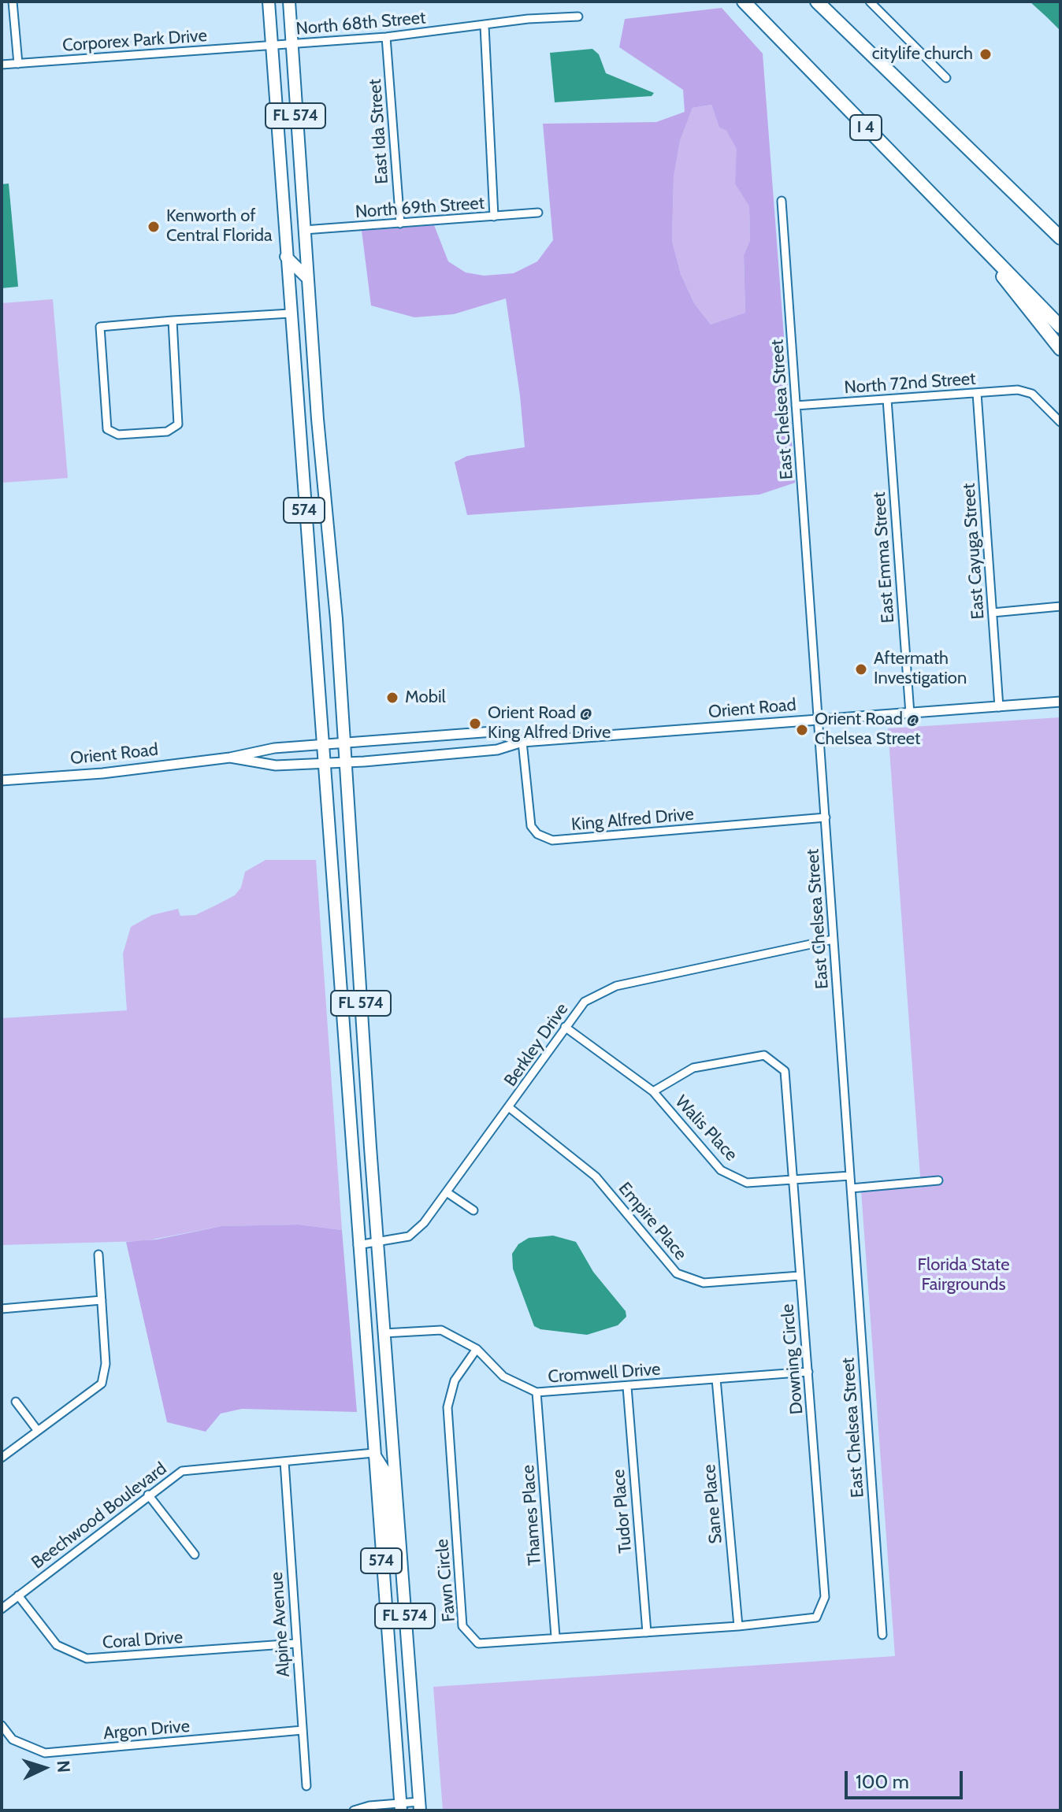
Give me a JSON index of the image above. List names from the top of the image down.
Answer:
{
  "streets": {
    "highway": ["I 4"],
    "main road": ["FL 574", "574"],
    "street": [
      "North 68th Street",
      "Corporex Park Drive",
      "East Ida Street",
      "North 69th Street",
      "North 72nd Street",
      "East Chelsea Street",
      "East Cayuga Street",
      "East Emma Street",
      "Orient Road",
      "King Alfred Drive",
      "Berkley Drive",
      "Walis Place",
      "Empire Place",
      "Downing Circle",
      "Cromwell Drive",
      "Sane Place",
      "Tudor Place",
      "Thames Place",
      "Beechwood Boulevard",
      "Fawn Circle",
      "Alpine Avenue",
      "Coral Drive",
      "Argon Drive"
    ]
  },
  "crossings": [
    ["North 68th Street", "Corporex Park Drive"],
    ["North 68th Street", "FL 574"],
    ["North 68th Street", "East Ida Street"],
    ["North 68th Street", "574"],
    ["Corporex Park Drive", "574"],
    ["FL 574", "North 69th Street"],
    ["FL 574", "Orient Road"],
    ["FL 574", "Berkley Drive"],
    ["FL 574", "Cromwell Drive"],
    ["East Ida Street", "North 69th Street"],
    ["North 72nd Street", "East Chelsea Street"],
    ["North 72nd Street", "East Cayuga Street"],
    ["North 72nd Street", "East Emma Street"],
    ["East Chelsea Street", "Orient Road"],
    ["East Chelsea Street", "King Alfred Drive"],
    ["East Chelsea Street", "Berkley Drive"],
    ["East Chelsea Street", "Walis Place"],
    ["574", "Orient Road"],
    ["574", "Berkley Drive"],
    ["574", "Beechwood Boulevard"],
    ["East Cayuga Street", "Orient Road"],
    ["East Emma Street", "Orient Road"],
    ["Orient Road", "King Alfred Drive"],
    ["Berkley Drive", "Walis Place"],
    ["Berkley Drive", "Empire Place"],
    ["Walis Place", "Downing Circle"],
    ["Empire Place", "Downing Circle"],
    ["Downing Circle", "Cromwell Drive"],
    ["Downing Circle", "Sane Place"],
    ["Downing Circle", "Tudor Place"],
    ["Downing Circle", "Fawn Circle"],
    ["Cromwell Drive", "Sane Place"],
    ["Cromwell Drive", "Tudor Place"],
    ["Cromwell Drive", "Thames Place"],
    ["Cromwell Drive", "Fawn Circle"],
    ["Tudor Place", "Fawn Circle"],
    ["Thames Place", "Fawn Circle"],
    ["Beechwood Boulevard", "Alpine Avenue"],
    ["Beechwood Boulevard", "Coral Drive"],
    ["Alpine Avenue", "Coral Drive"],
    ["Alpine Avenue", "Argon Drive"]
  ],
  "parks": ["Florida State Fairgrounds"],
  "places": [
    "citylife church",
    "Kenworth of Central Florida",
    "Aftermath Investigation",
    "Mobil",
    "Orient Road @ King Alfred Drive",
    "Orient Road @ Chelsea Street"
  ],
  "scale_bar": "100 m",
  "north": "right"
}
